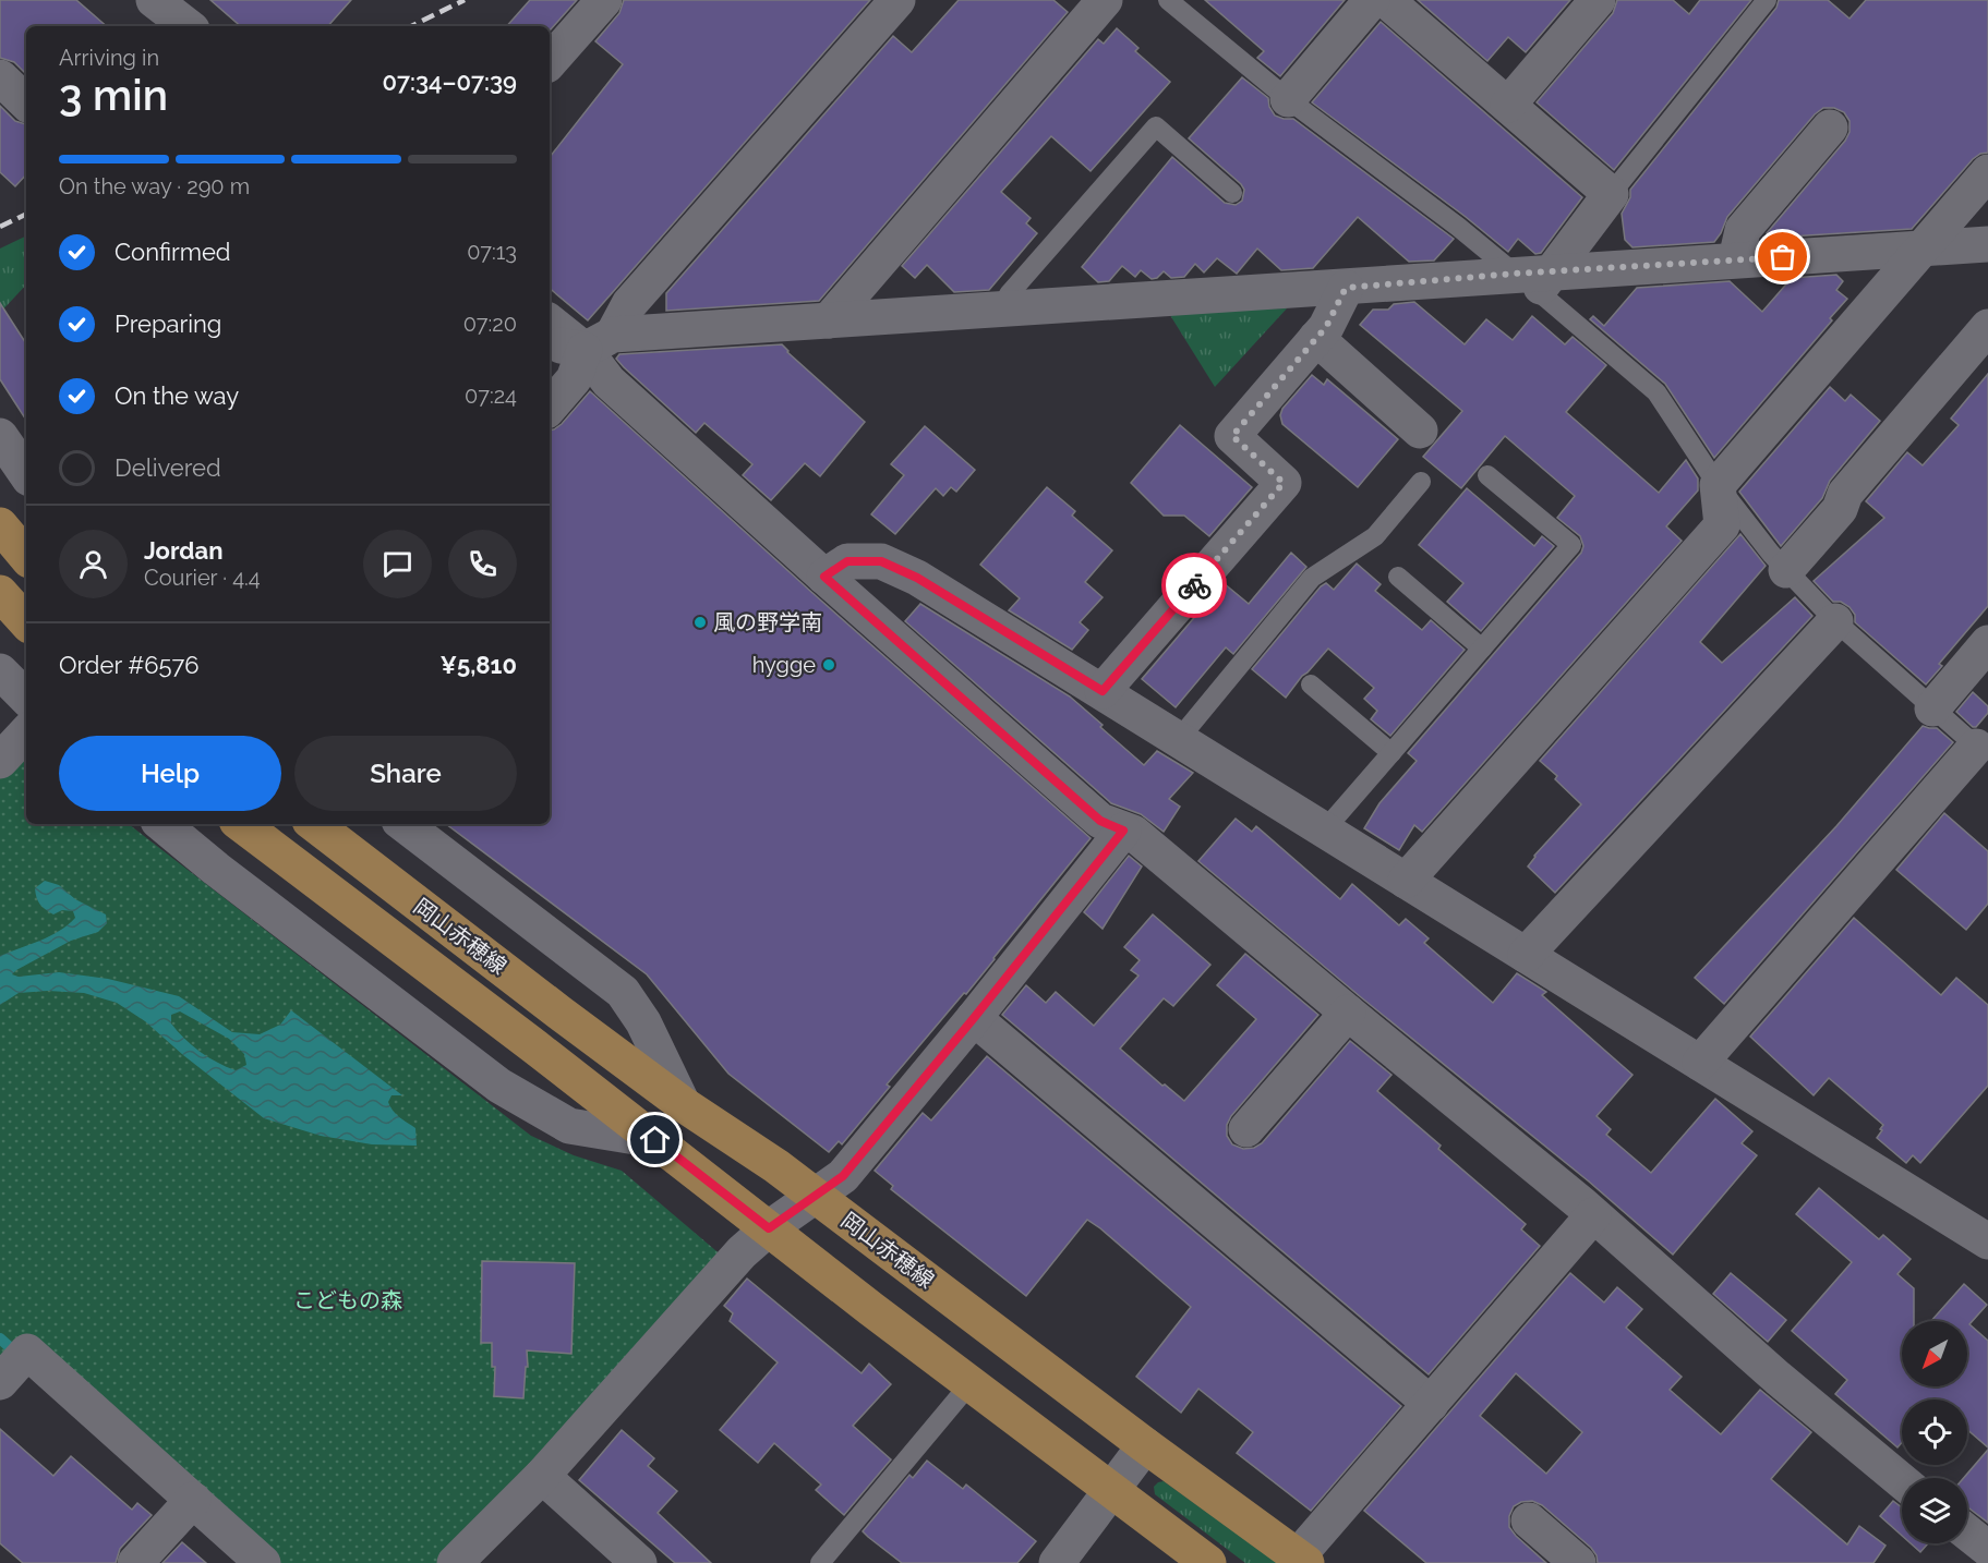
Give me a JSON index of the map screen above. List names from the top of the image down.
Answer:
{
  "streets": {
    "main road": ["岡山赤穂線"]
  },
  "parks": ["こどもの森"],
  "places": ["風の野学南", "hygge"],
  "north": "bottom left",
  "page": {
    "heading": ["3 min", "Arriving in", "07:34–07:39"],
    "panel": [
      "Jordan",
      "Courier · 4.4",
      "Order #6576",
      "¥5,810"
    ],
    "bar": "On the way · 290 m",
    "list": [
      ["Confirmed", "07:13"],
      ["Preparing", "07:20"],
      ["On the way", "07:24"],
      "Delivered"
    ],
    "buttons": ["Help", "Share"]
  }
}
